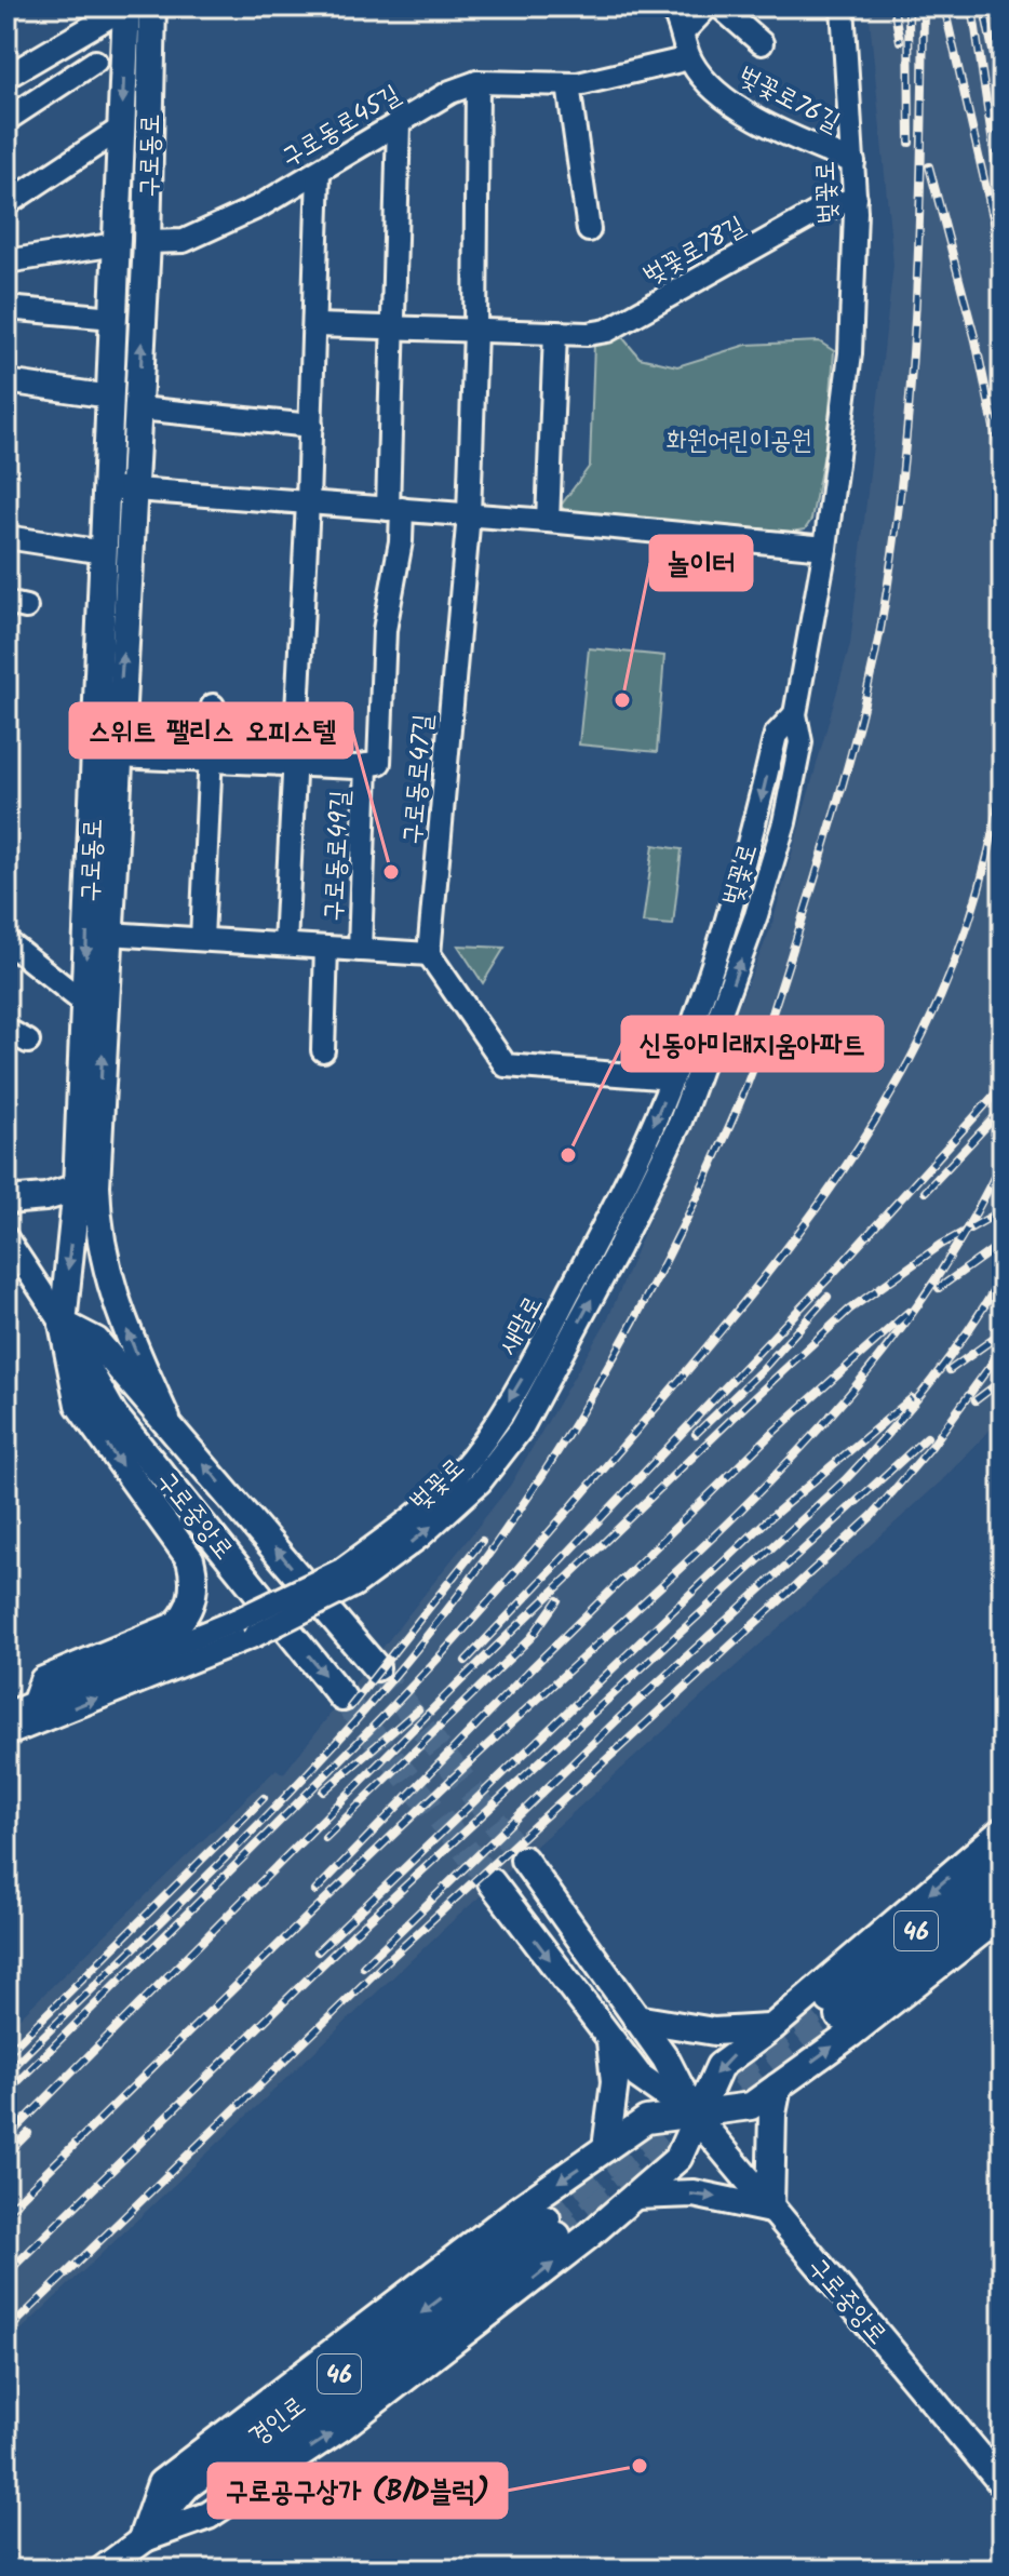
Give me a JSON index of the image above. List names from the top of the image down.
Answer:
{
  "streets": {
    "main road": [
      "구로동로",
      "구로중앙로",
      "46",
      "경인로"
    ],
    "street": [
      "벚꽃로76길",
      "구로동로45길",
      "벚꽃로",
      "벚꽃로78길",
      "구로동로47길",
      "구로동로49길",
      "새말로"
    ]
  },
  "crossings": [
    ["벚꽃로76길", "구로동로45길"],
    ["벚꽃로76길", "벚꽃로"],
    ["구로동로45길", "구로동로"],
    ["구로동로", "구로동로49길"],
    ["구로동로", "새말로"],
    ["구로동로", "구로중앙로"],
    ["벚꽃로", "벚꽃로78길"],
    ["벚꽃로", "새말로"],
    ["벚꽃로78길", "구로동로47길"],
    ["구로동로47길", "구로동로49길"]
  ],
  "one_way": ["벚꽃로"],
  "parks": ["화원어린이공원"],
  "places": [
    "놀이터",
    "스위트 팰리스 오피스텔",
    "신동아미래지움아파트",
    "구로공구상가 (B/D블럭)"
  ]
}
